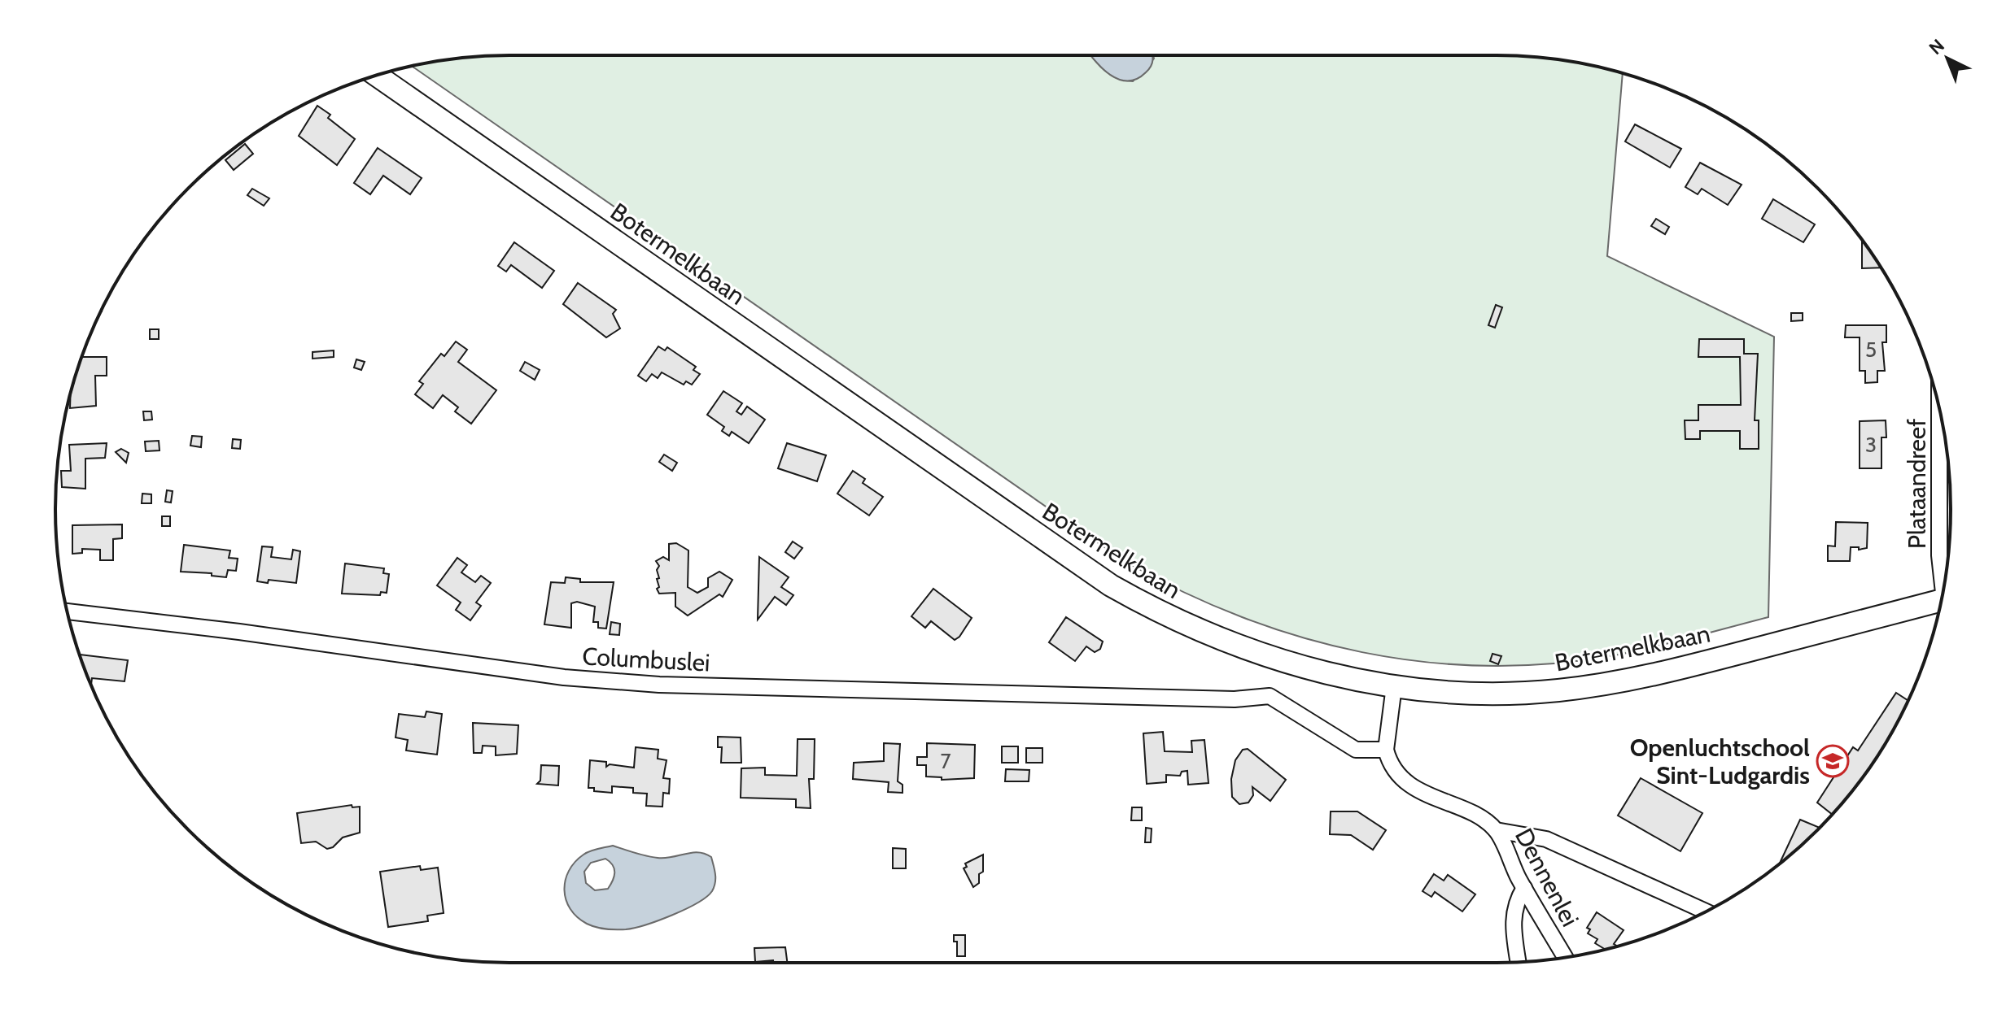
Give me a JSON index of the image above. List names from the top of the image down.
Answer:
{
  "streets": {
    "main road": ["Botermelkbaan"],
    "street": ["Plataandreef", "Columbuslei", "Dennenlei"]
  },
  "crossings": [
    ["Columbuslei", "Dennenlei"]
  ],
  "places": {
    "school or university": ["Openluchtschool Sint-Ludgardis"]
  },
  "house_numbers": ["5", "3", "7"],
  "north": "top left"
}
